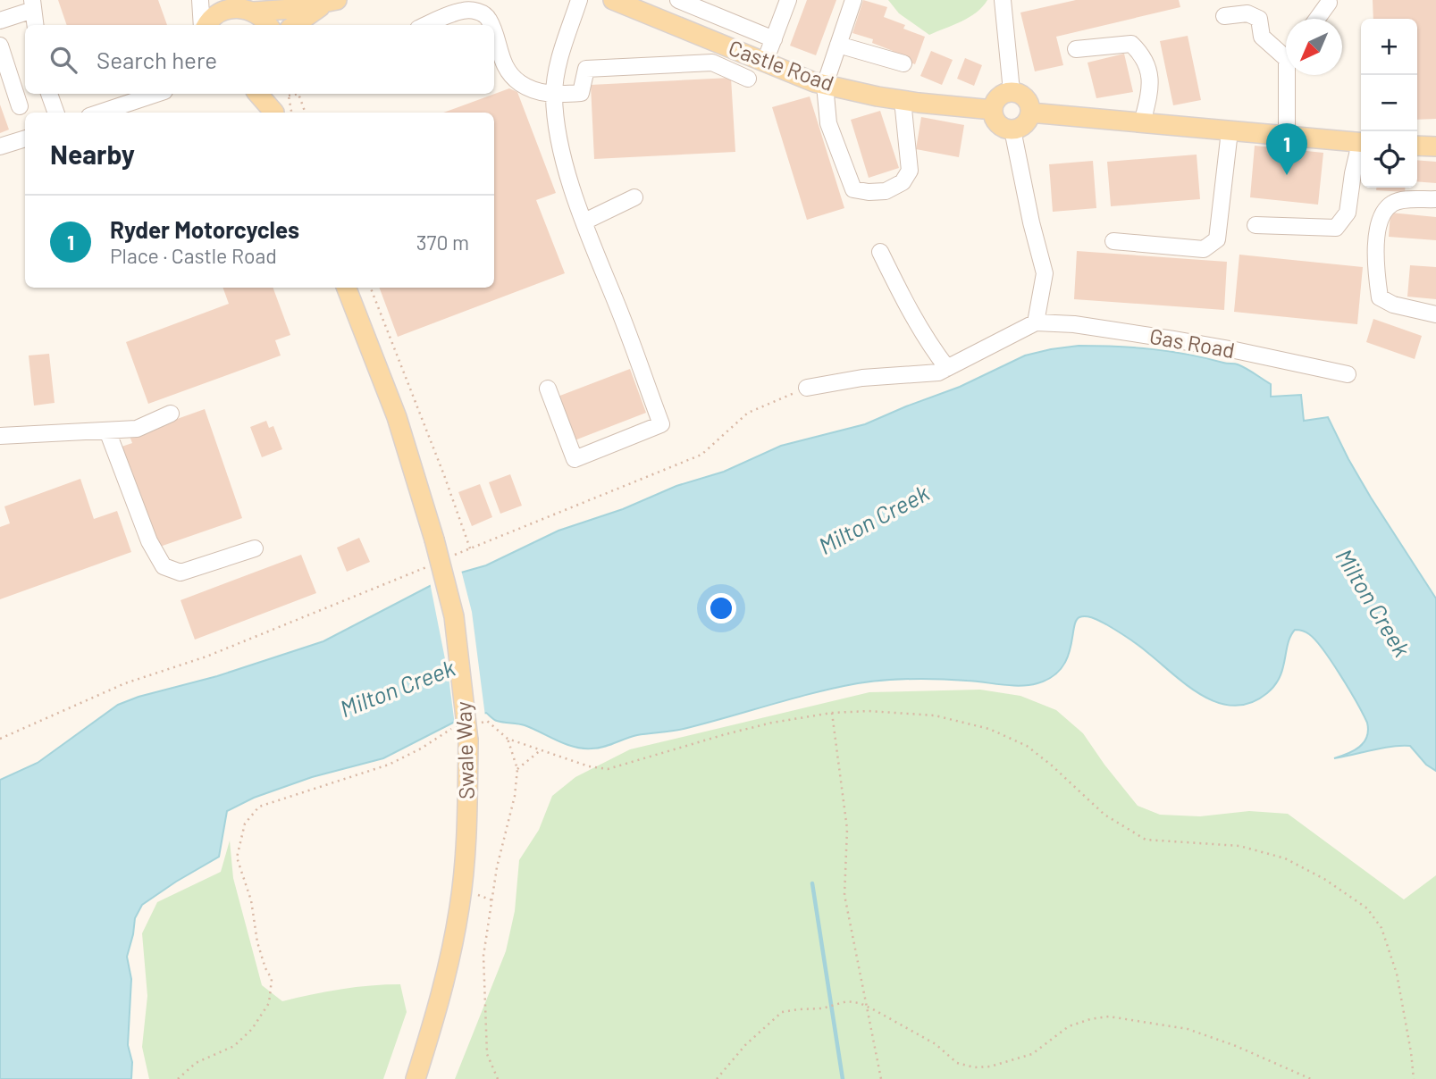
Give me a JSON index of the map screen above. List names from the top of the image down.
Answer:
{
  "streets": {
    "main road": ["Castle Road", "Swale Way"],
    "street": ["Gas Road"]
  },
  "water": ["Milton Creek"],
  "north": "bottom left",
  "page": {
    "map_buttons": ["+", "−"],
    "search": "Search here",
    "heading": "Nearby",
    "pins": "1",
    "list": [
      {
        "mark": "1",
        "name": "Ryder Motorcycles",
        "note": "Place · Castle Road",
        "value": "370 m"
      }
    ]
  }
}
